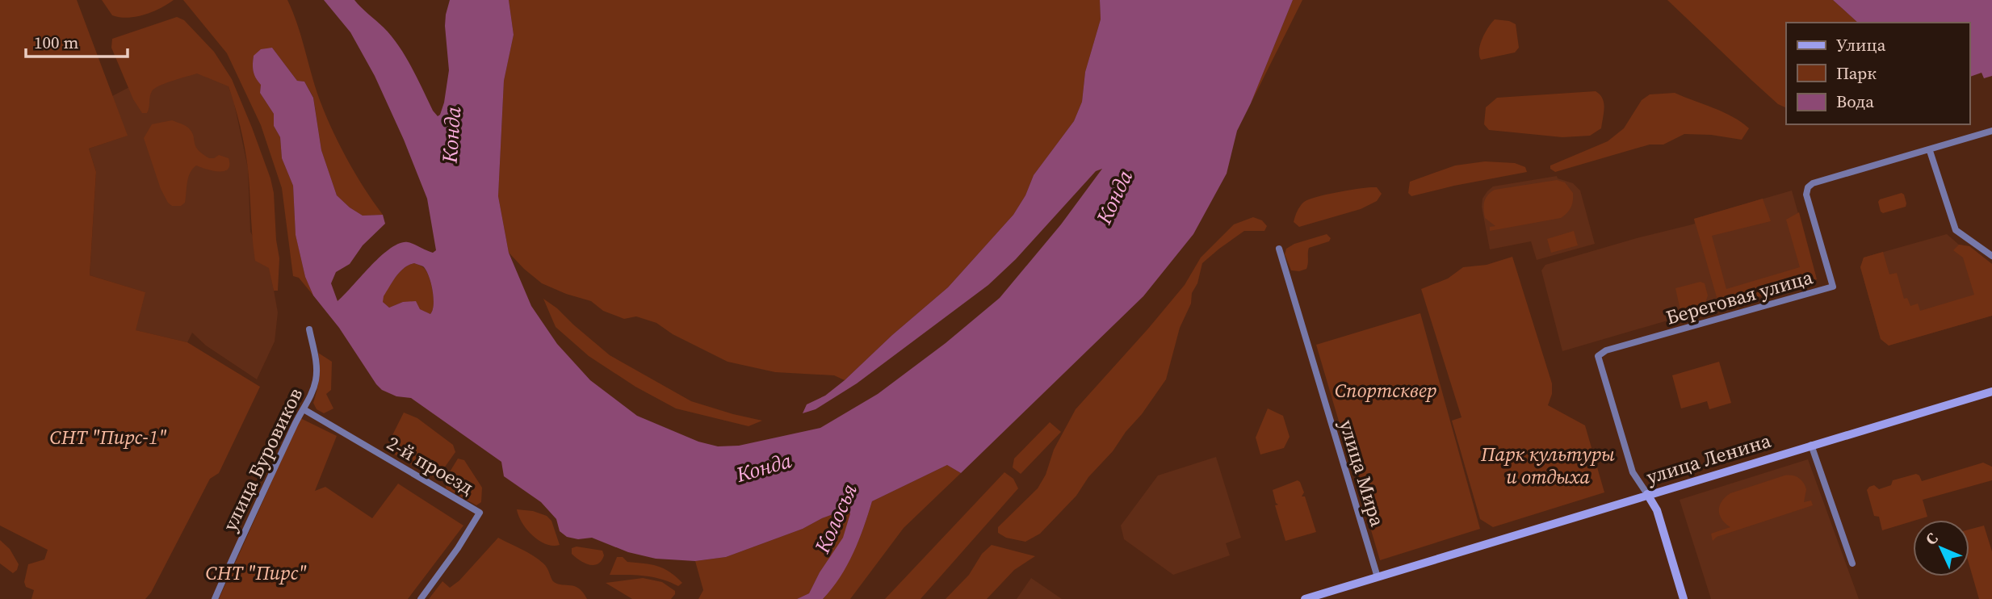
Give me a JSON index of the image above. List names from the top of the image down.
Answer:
{
  "streets": {
    "main road": ["улица Ленина"],
    "street": [
      "Береговая улица",
      "улица Буровиков",
      "2-й проезд",
      "улица Мира"
    ]
  },
  "crossings": [
    ["Береговая улица", "улица Ленина"],
    ["улица Ленина", "улица Мира"],
    ["улица Буровиков", "2-й проезд"]
  ],
  "water": ["Конда", "Колосья"],
  "parks": [
    "Спортсквер",
    "СНТ \"Пирс-1\"",
    "Парк культуры и отдыха",
    "СНТ \"Пирс\""
  ],
  "legend": ["Улица", "Парк", "Вода"],
  "scale_bar": "100 m",
  "north": "top left"
}
